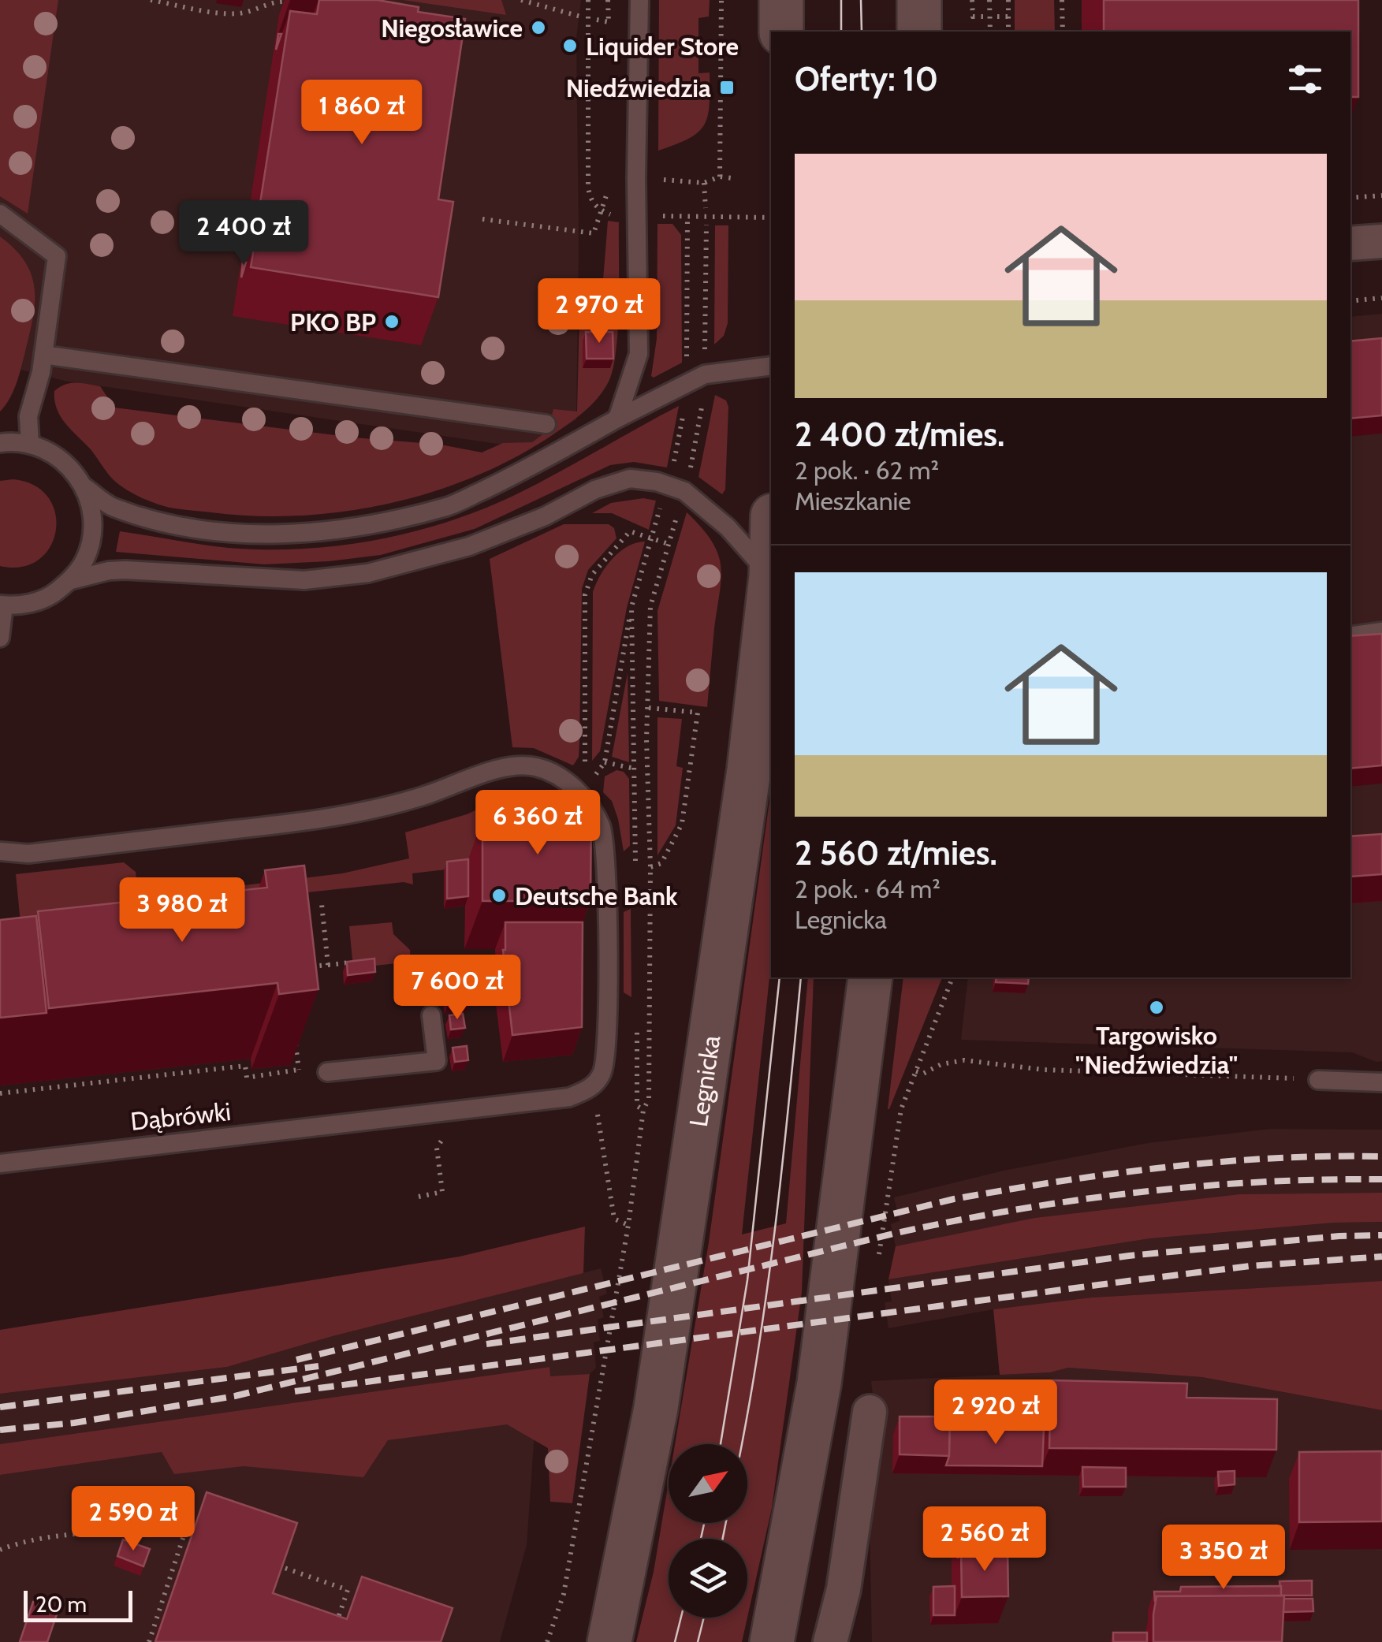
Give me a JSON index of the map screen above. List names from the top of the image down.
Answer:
{
  "streets": {
    "main road": ["Legnicka"],
    "lane": ["Dąbrówki"]
  },
  "places": {
    "other": [
      "Niegosławice",
      "Liquider Store",
      "PKO BP",
      "Deutsche Bank",
      "Targowisko \"Niedźwiedzia\""
    ],
    "transit": ["Niedźwiedzia"]
  },
  "scale_bar": "20 m",
  "north": "top right",
  "page": {
    "heading": "Oferty: 10",
    "price": [
      "1 860 zł",
      "2 400 zł",
      "2 970 zł",
      "6 360 zł",
      "3 980 zł",
      "7 600 zł",
      "2 920 zł",
      "2 590 zł",
      "2 560 zł",
      "3 350 zł"
    ],
    "list": [
      {
        "name": "2 400 zł/mies.",
        "note": "2 pok. · 62 m² · Mieszkanie"
      },
      {
        "name": "2 560 zł/mies.",
        "note": "2 pok. · 64 m² · Legnicka"
      }
    ],
    "scale": "20 m"
  }
}
